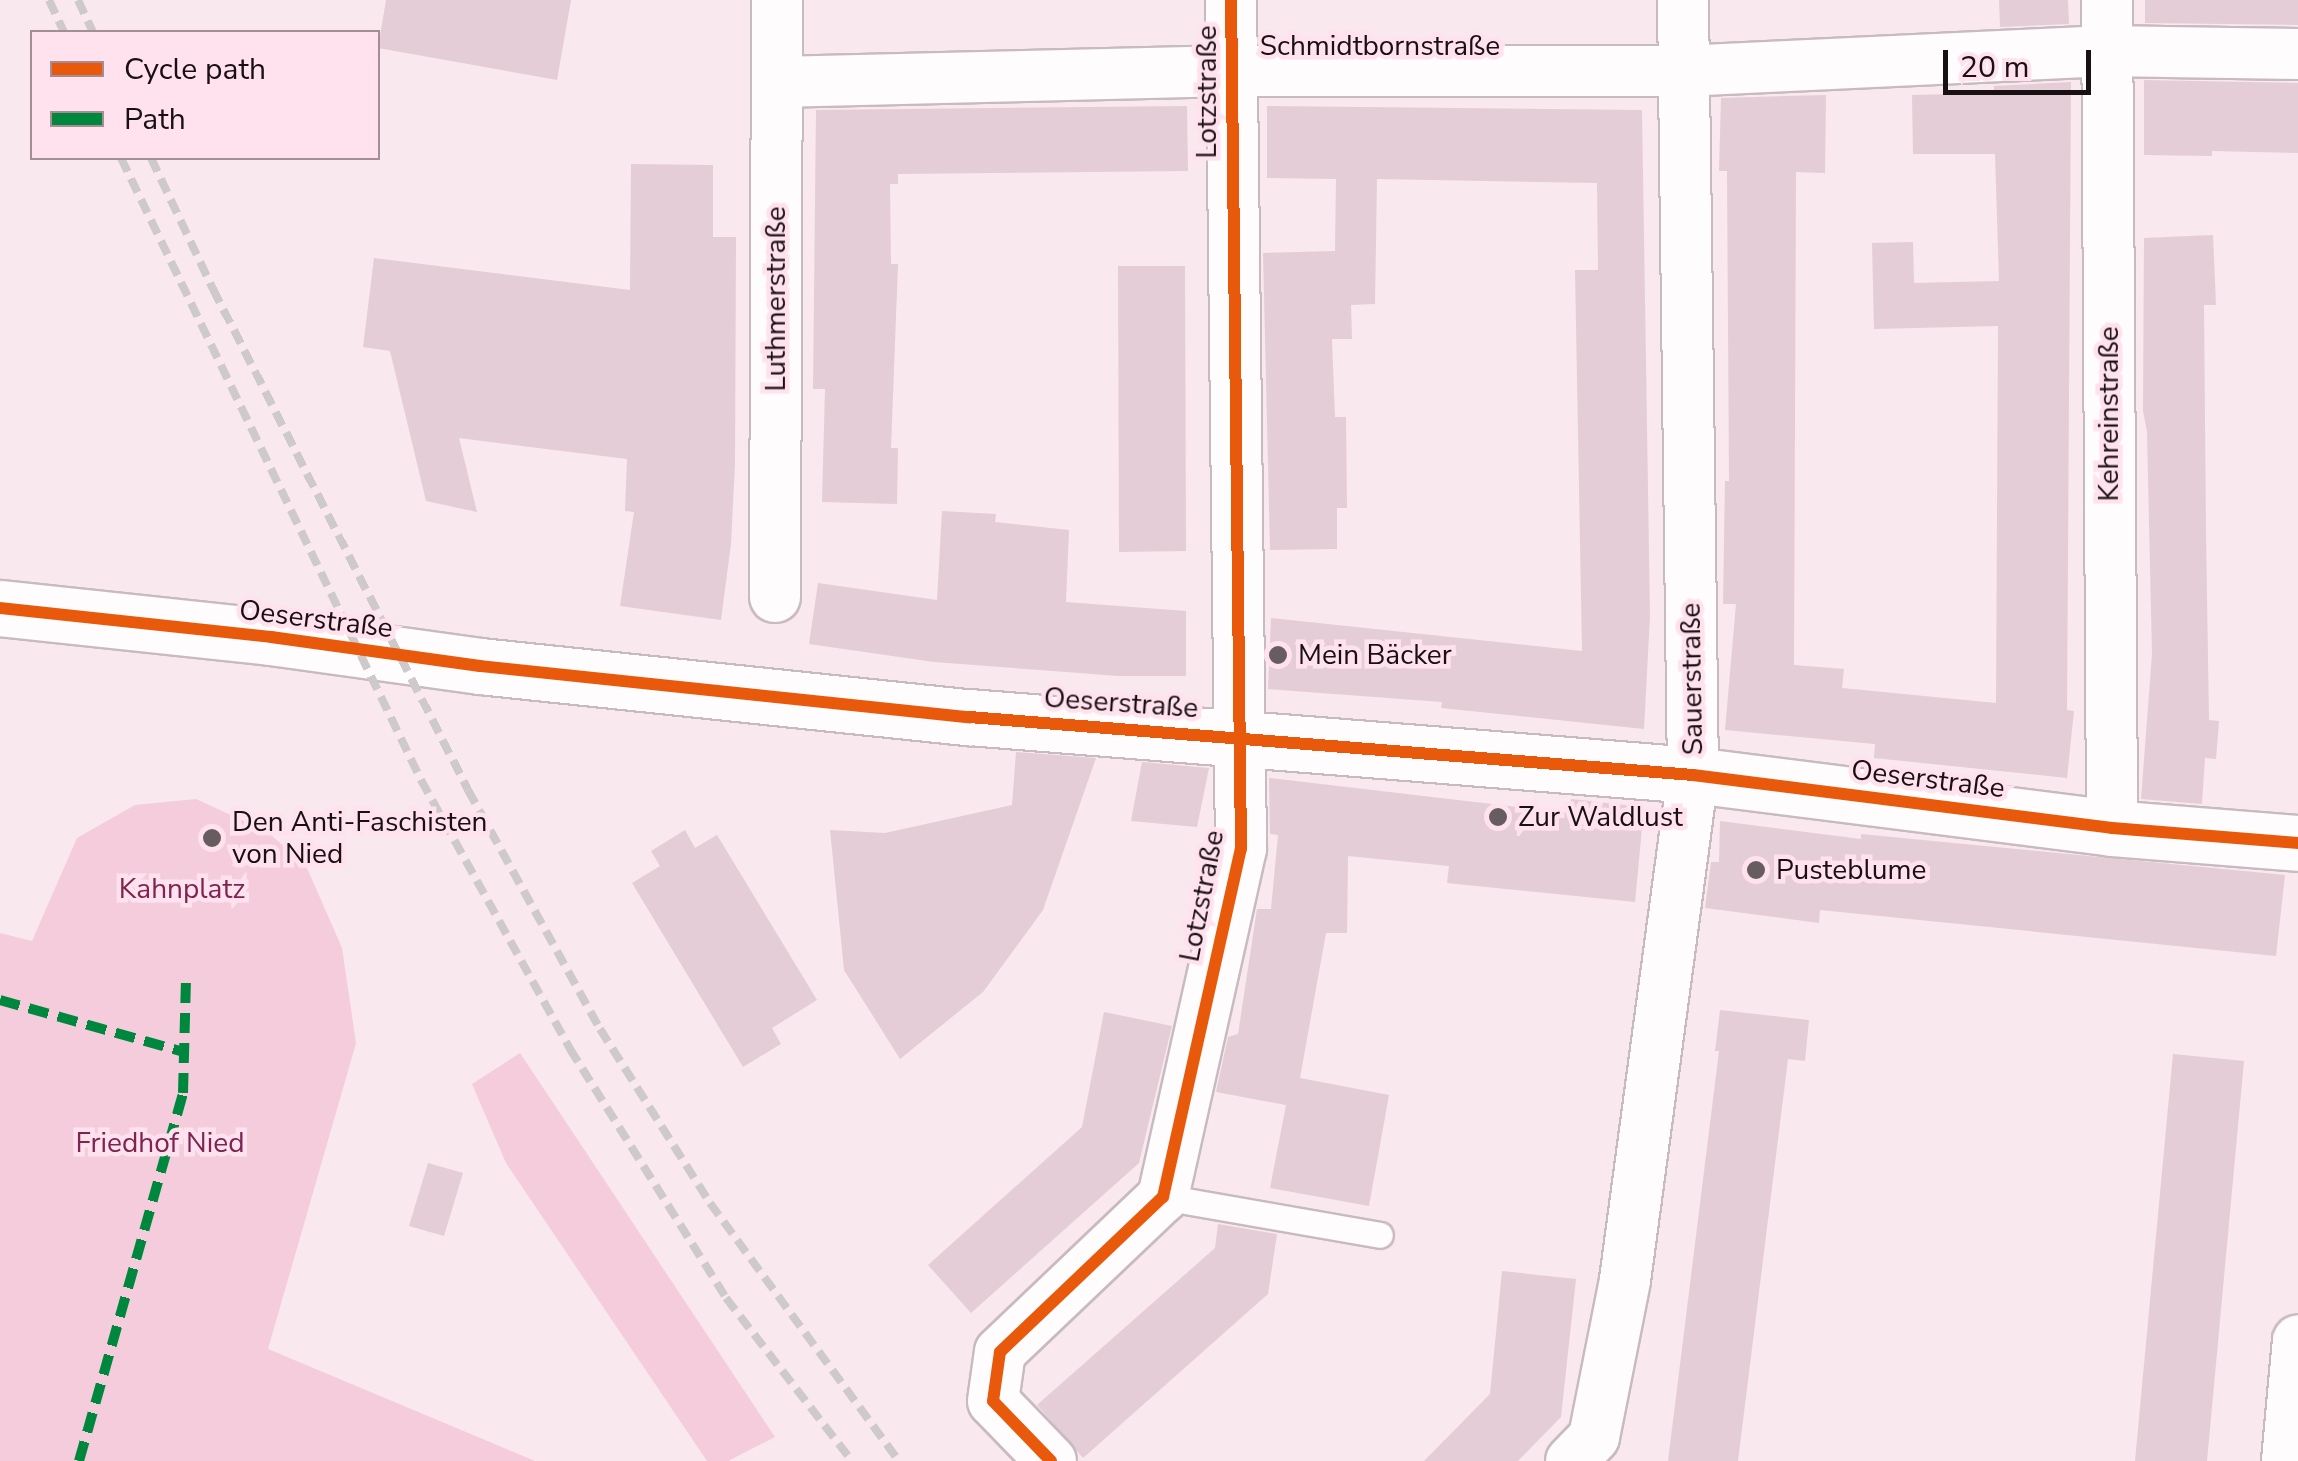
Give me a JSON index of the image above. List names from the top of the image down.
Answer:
{
  "streets": {
    "street": [
      "Schmidtbornstraße",
      "Lotzstraße",
      "Luthmerstraße",
      "Kehreinstraße",
      "Oeserstraße",
      "Sauerstraße"
    ]
  },
  "crossings": [
    ["Schmidtbornstraße", "Lotzstraße"],
    ["Schmidtbornstraße", "Luthmerstraße"],
    ["Schmidtbornstraße", "Kehreinstraße"],
    ["Schmidtbornstraße", "Sauerstraße"],
    ["Lotzstraße", "Oeserstraße"],
    ["Kehreinstraße", "Oeserstraße"],
    ["Oeserstraße", "Sauerstraße"]
  ],
  "parks": ["Kahnplatz", "Friedhof Nied"],
  "places": [
    "Mein Bäcker",
    "Zur Waldlust",
    "Den Anti-Faschisten von Nied",
    "Pusteblume"
  ],
  "legend": ["Cycle path", "Path"],
  "scale_bar": "20 m"
}
